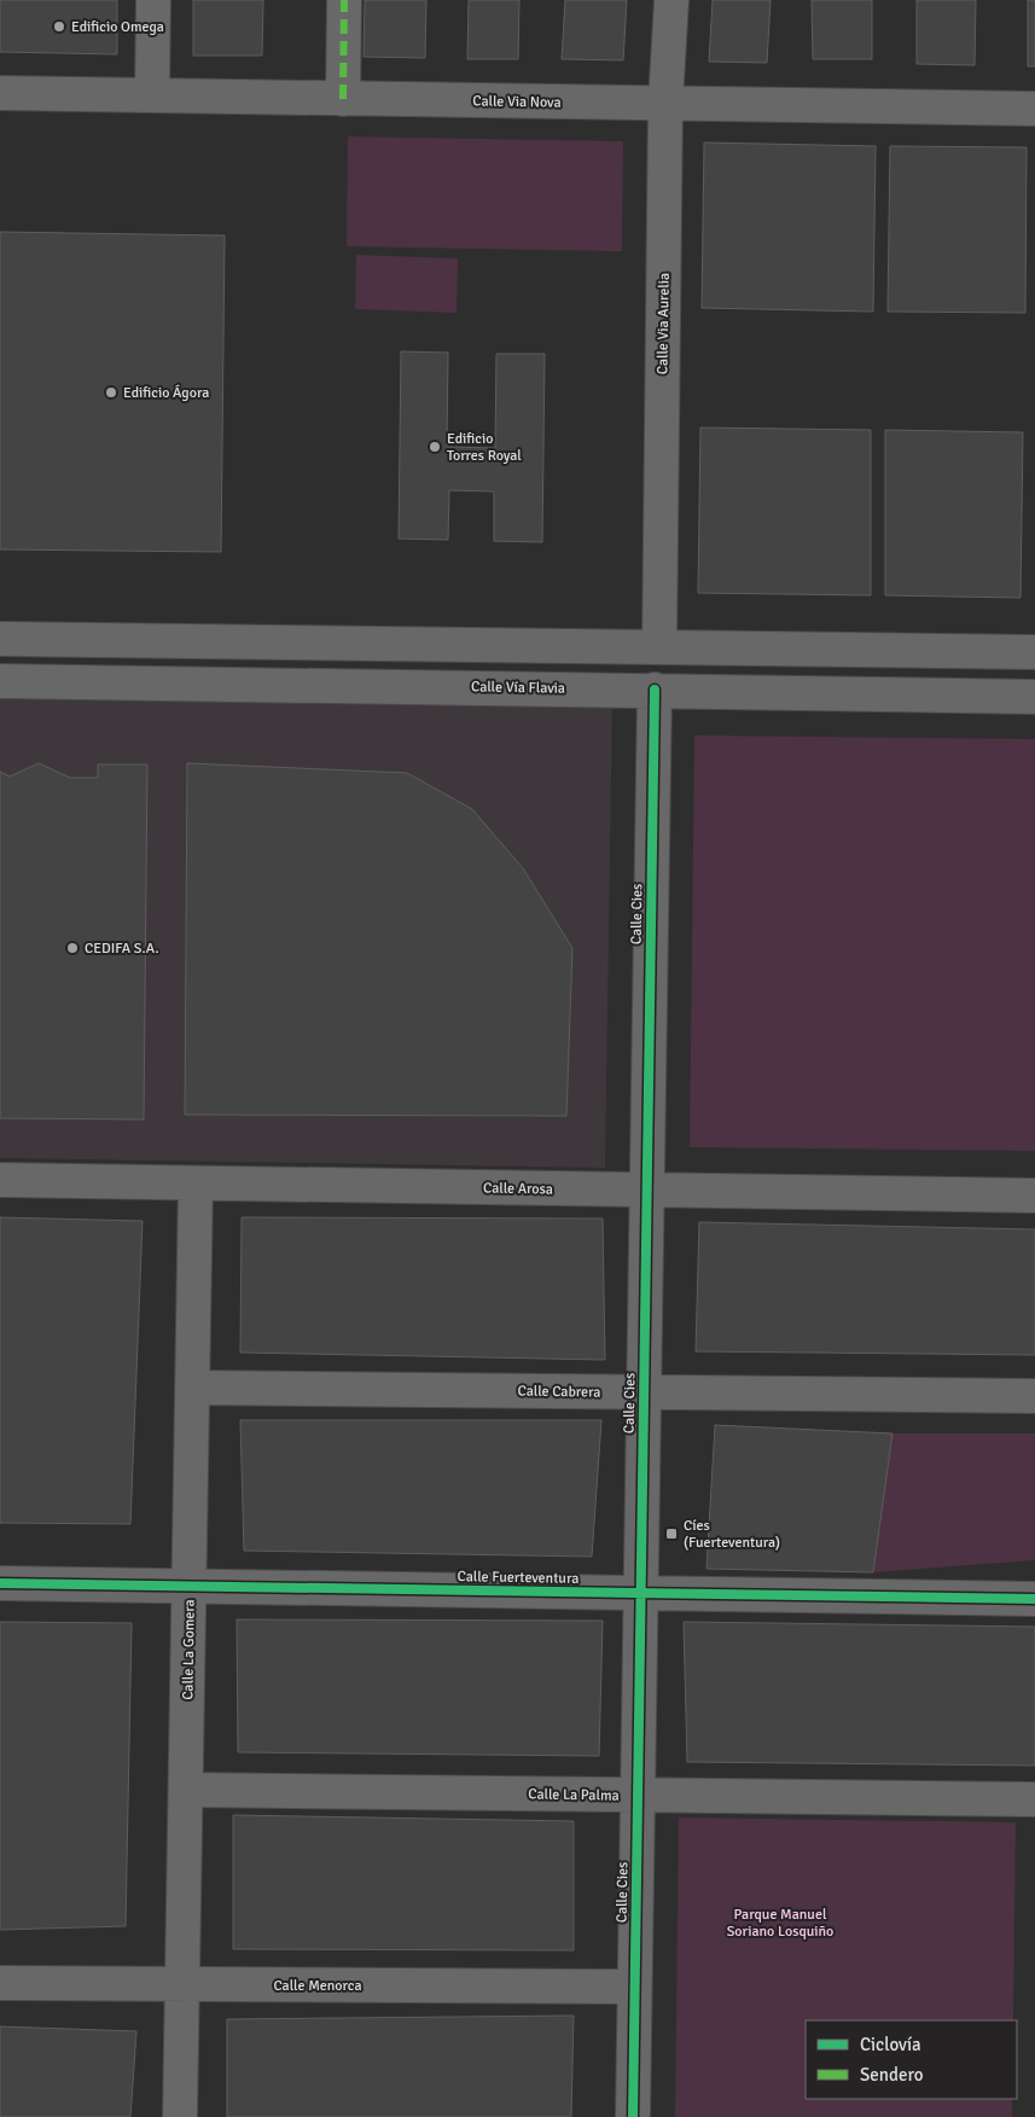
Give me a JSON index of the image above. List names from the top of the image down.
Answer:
{
  "streets": {
    "street": [
      "Calle Via Nova",
      "Calle Via Aurelia",
      "Calle Vía Flavia",
      "Calle Cies",
      "Calle Arosa",
      "Calle Cabrera",
      "Calle Fuerteventura",
      "Calle La Gomera",
      "Calle La Palma",
      "Calle Menorca"
    ]
  },
  "crossings": [
    ["Calle Via Nova", "Calle Via Aurelia"],
    ["Calle Vía Flavia", "Calle Cies"],
    ["Calle Cies", "Calle Arosa"],
    ["Calle Cies", "Calle Cabrera"],
    ["Calle Cies", "Calle Fuerteventura"],
    ["Calle Cies", "Calle La Palma"],
    ["Calle Cies", "Calle Menorca"],
    ["Calle Arosa", "Calle La Gomera"],
    ["Calle Cabrera", "Calle La Gomera"],
    ["Calle Fuerteventura", "Calle La Gomera"],
    ["Calle La Gomera", "Calle La Palma"],
    ["Calle La Gomera", "Calle Menorca"]
  ],
  "parks": ["Parque Manuel Soriano Losquiño"],
  "places": {
    "other": [
      "Edificio Omega",
      "Edificio Ágora",
      "Edificio Torres Royal",
      "CEDIFA S.A."
    ],
    "transit": ["Cíes (Fuerteventura)"]
  },
  "legend": ["Ciclovía", "Sendero"]
}
